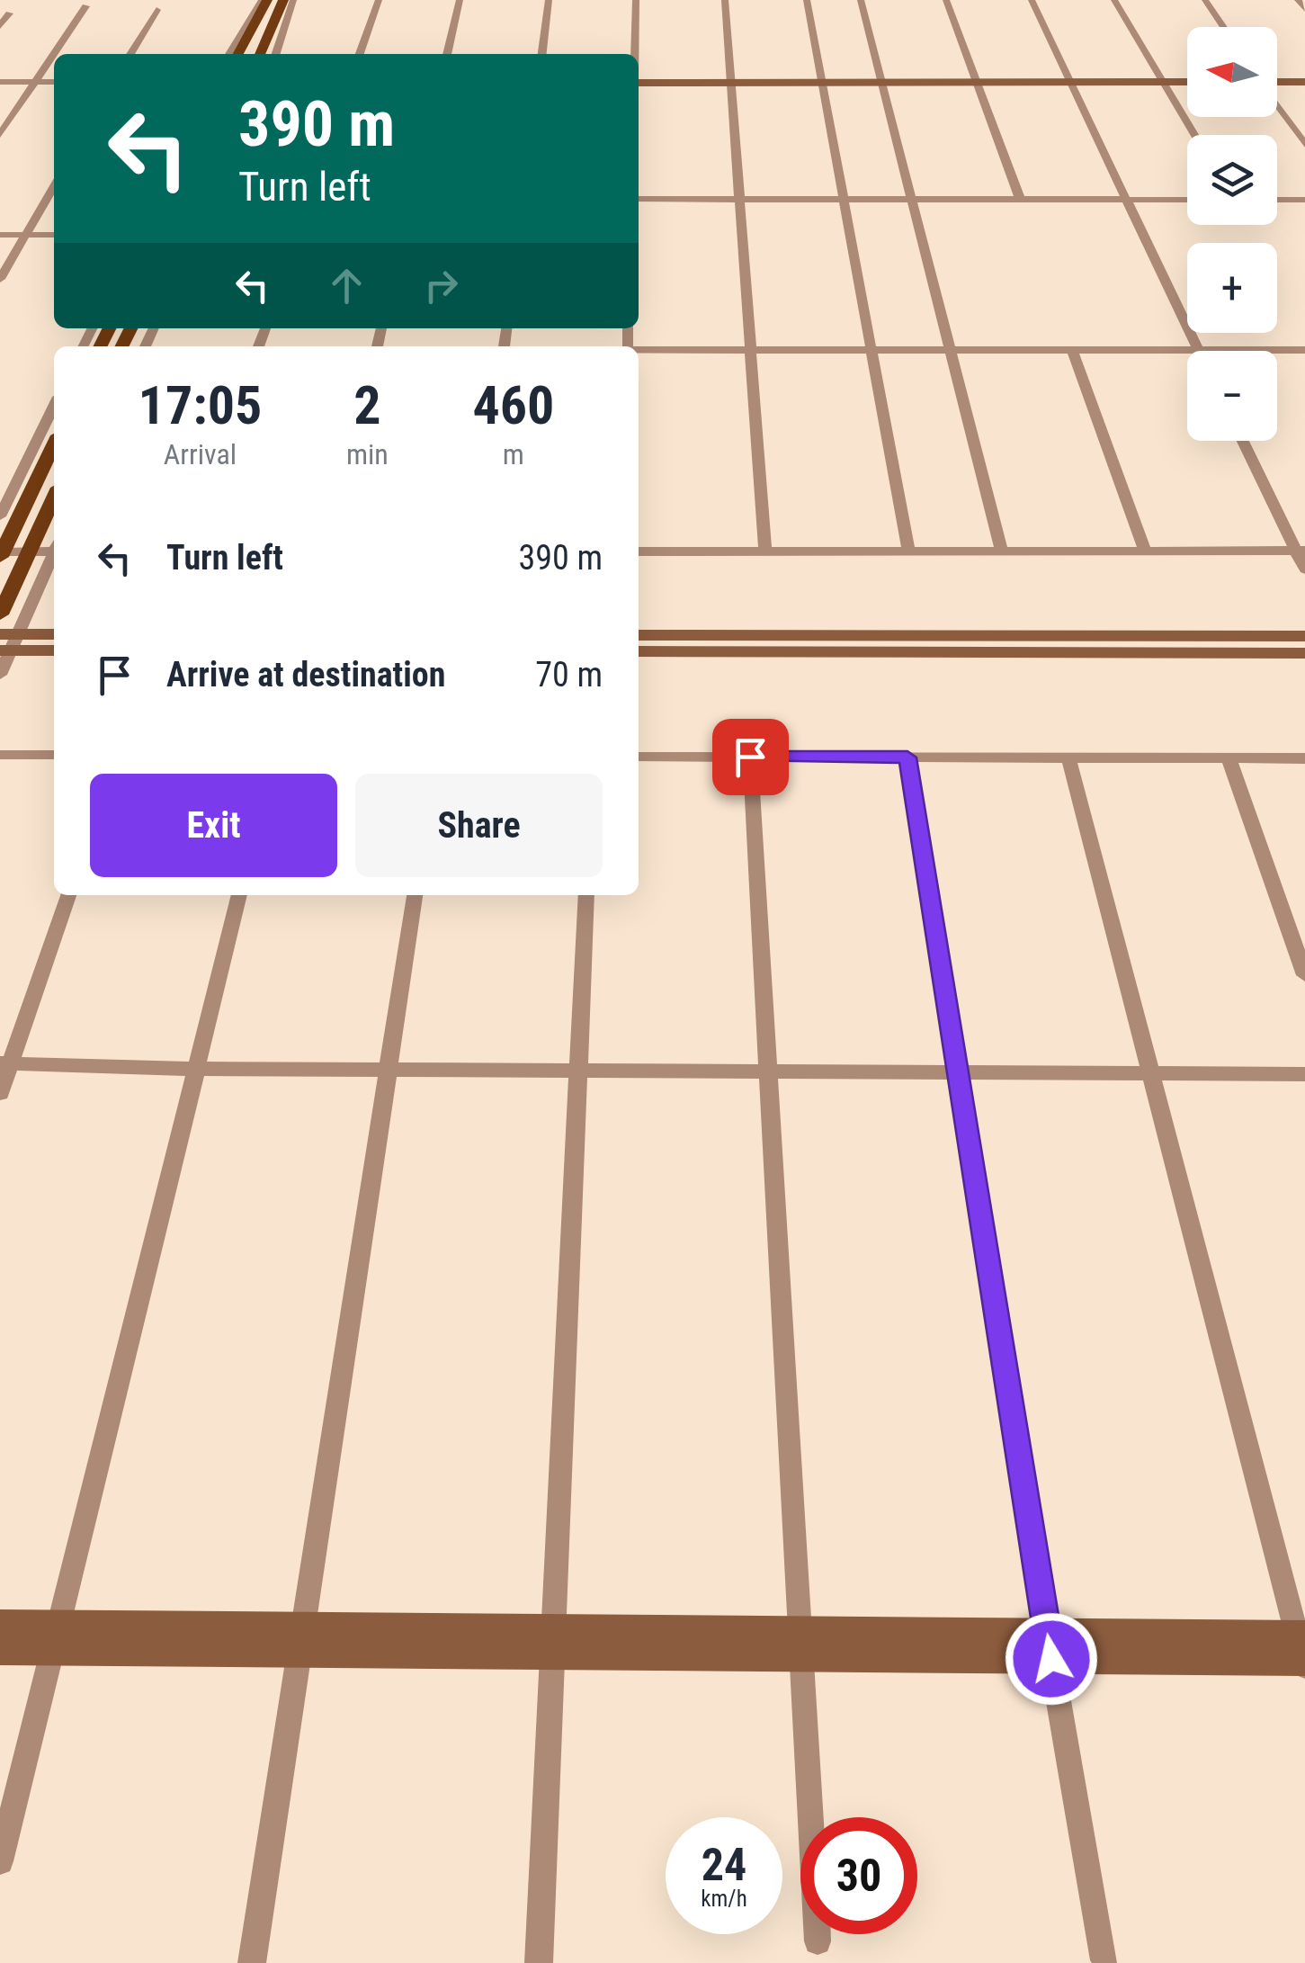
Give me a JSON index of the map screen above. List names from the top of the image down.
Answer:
{
  "north": "left",
  "page": {
    "map_buttons": ["+", "−"],
    "turn": ["390 m", "Turn left"],
    "eta": [
      "17:05",
      "Arrival",
      "2",
      "min",
      "460",
      "m"
    ],
    "list": [
      {
        "name": "Turn left",
        "value": "390 m"
      },
      {
        "name": "Arrive at destination",
        "value": "70 m"
      }
    ],
    "buttons": ["Exit", "Share"],
    "speed": "24 km/h",
    "limit": "30"
  }
}
